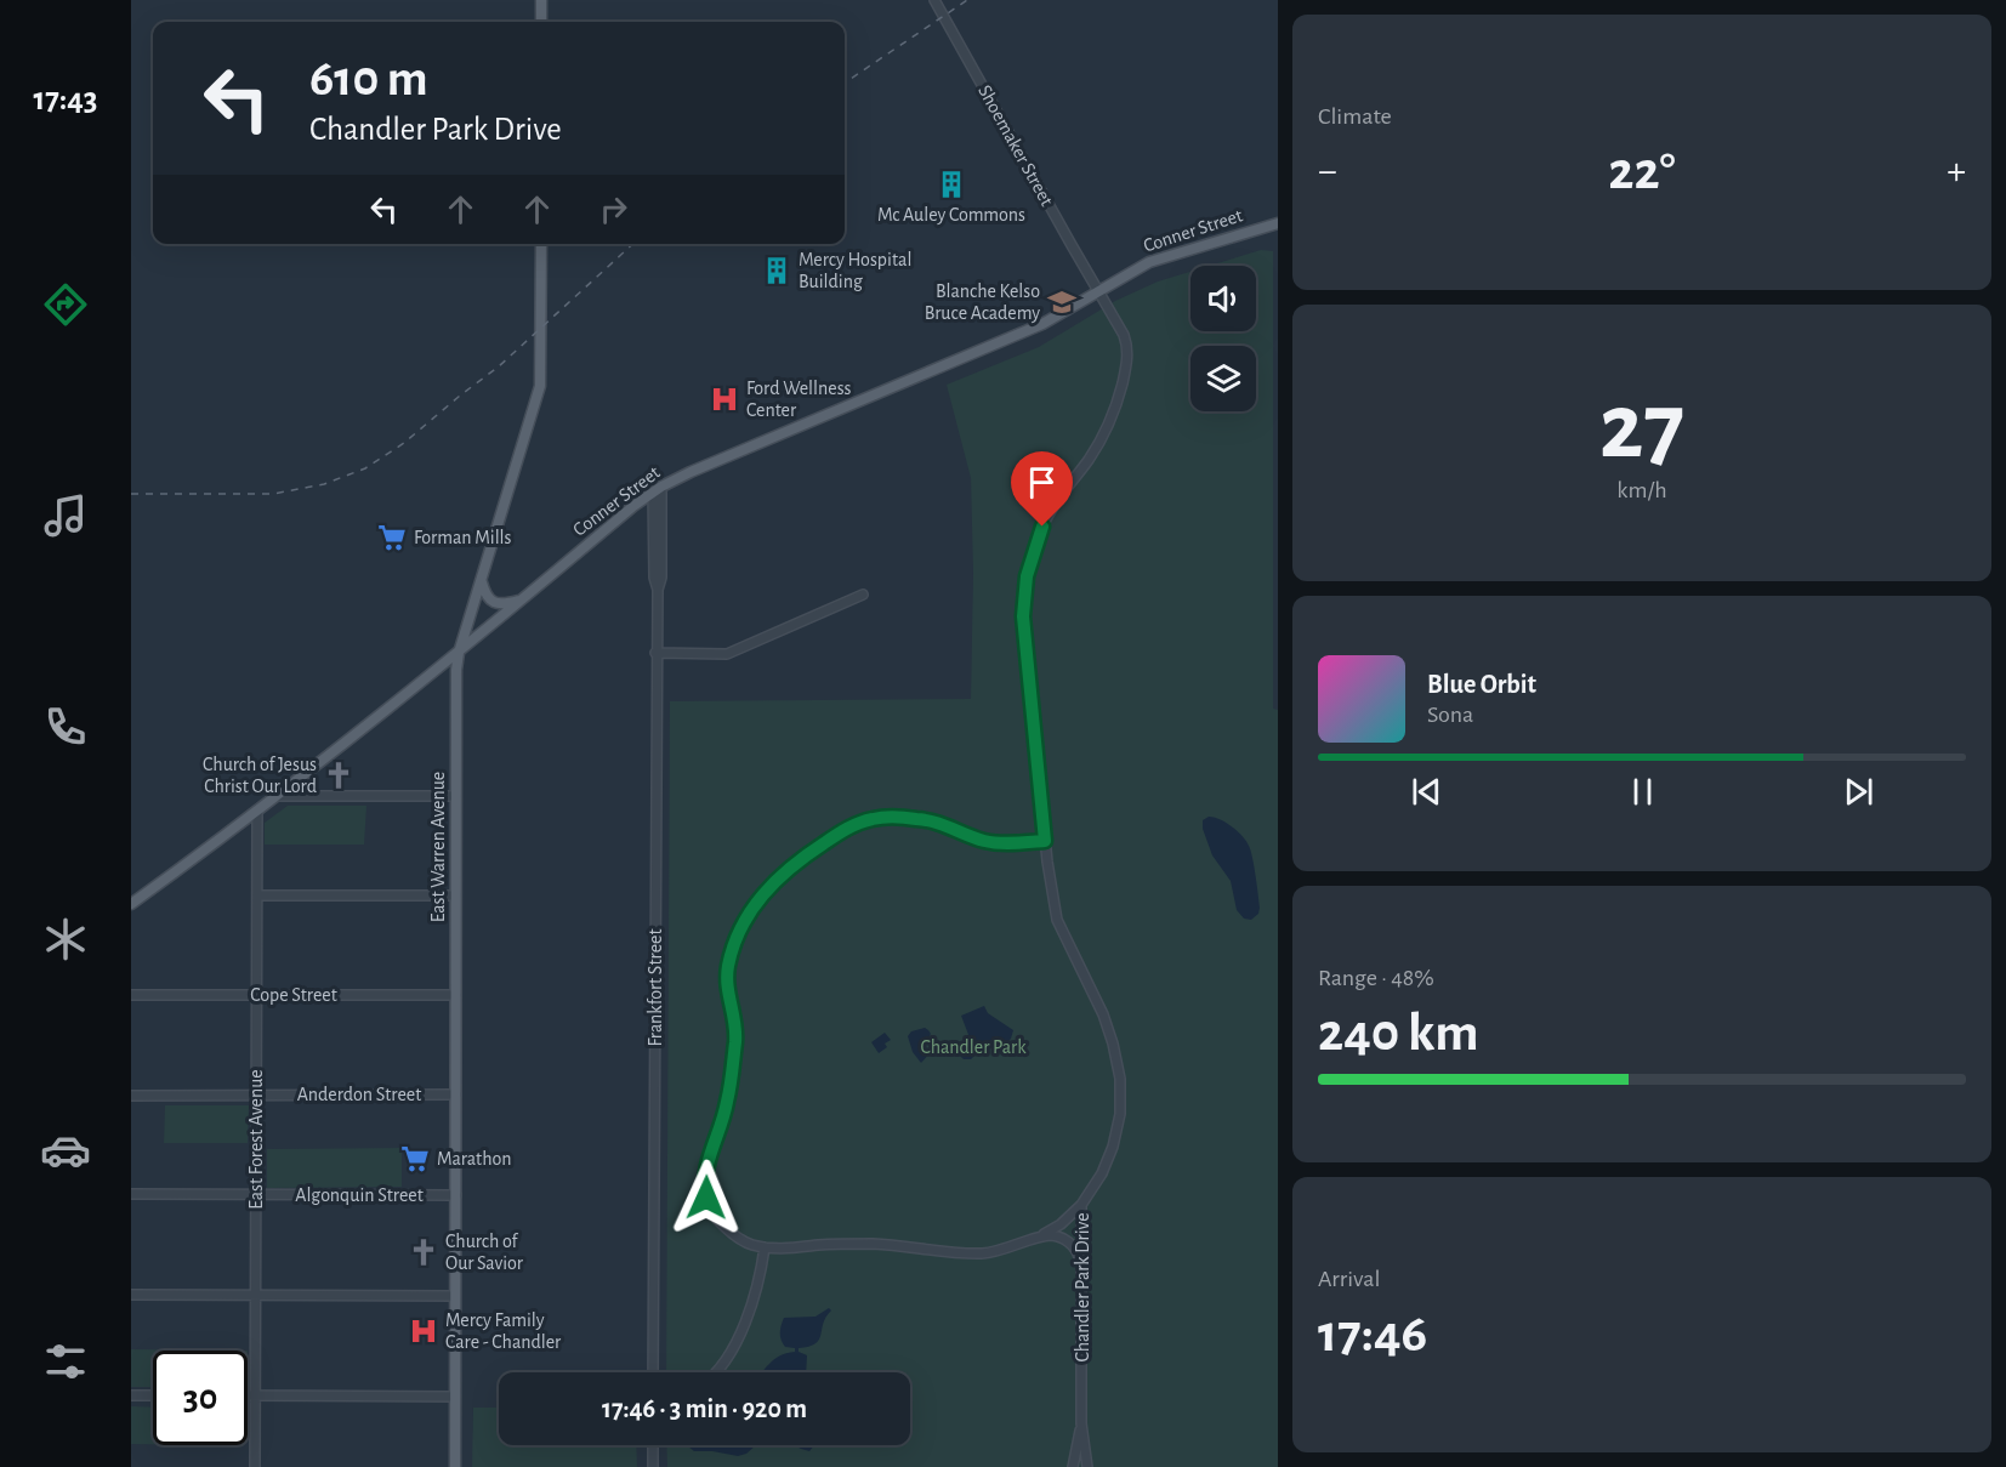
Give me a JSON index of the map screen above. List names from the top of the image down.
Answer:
{
  "streets": {
    "main road": ["Conner Street", "East Warren Avenue"],
    "street": [
      "Shoemaker Street",
      "Frankfort Street",
      "Cope Street",
      "Anderdon Street",
      "East Forest Avenue",
      "Algonquin Street",
      "Chandler Park Drive"
    ]
  },
  "crossings": [
    ["Shoemaker Street", "Conner Street"],
    ["Shoemaker Street", "Chandler Park Drive"],
    ["Conner Street", "East Warren Avenue"],
    ["Conner Street", "Frankfort Street"],
    ["Conner Street", "East Forest Avenue"],
    ["Conner Street", "Chandler Park Drive"],
    ["East Warren Avenue", "Cope Street"],
    ["East Warren Avenue", "Anderdon Street"],
    ["East Warren Avenue", "Algonquin Street"],
    ["Cope Street", "East Forest Avenue"],
    ["Anderdon Street", "East Forest Avenue"],
    ["East Forest Avenue", "Algonquin Street"]
  ],
  "parks": ["Chandler Park"],
  "places": {
    "building": ["Mc Auley Commons", "Mercy Hospital Building"],
    "school or university": ["Blanche Kelso Bruce Academy"],
    "hospital": ["Ford Wellness Center", "Mercy Family Care - Chandler"],
    "supermarket": ["Forman Mills", "Marathon"],
    "church": ["Church of Jesus Christ Our Lord", "Church of Our Savior"]
  },
  "page": {
    "tabs": "17:43",
    "tile": [
      "Climate",
      ["27", "km/h"],
      ["Range · 48%", "240 km"],
      ["Arrival", "17:46"]
    ],
    "turn": ["610 m", "Chandler Park Drive"],
    "heat": ["−", "22°", "+"],
    "song": ["Blue Orbit", "Sona"],
    "limit": "30",
    "trip": "17:46 · 3 min · 920 m"
  }
}
